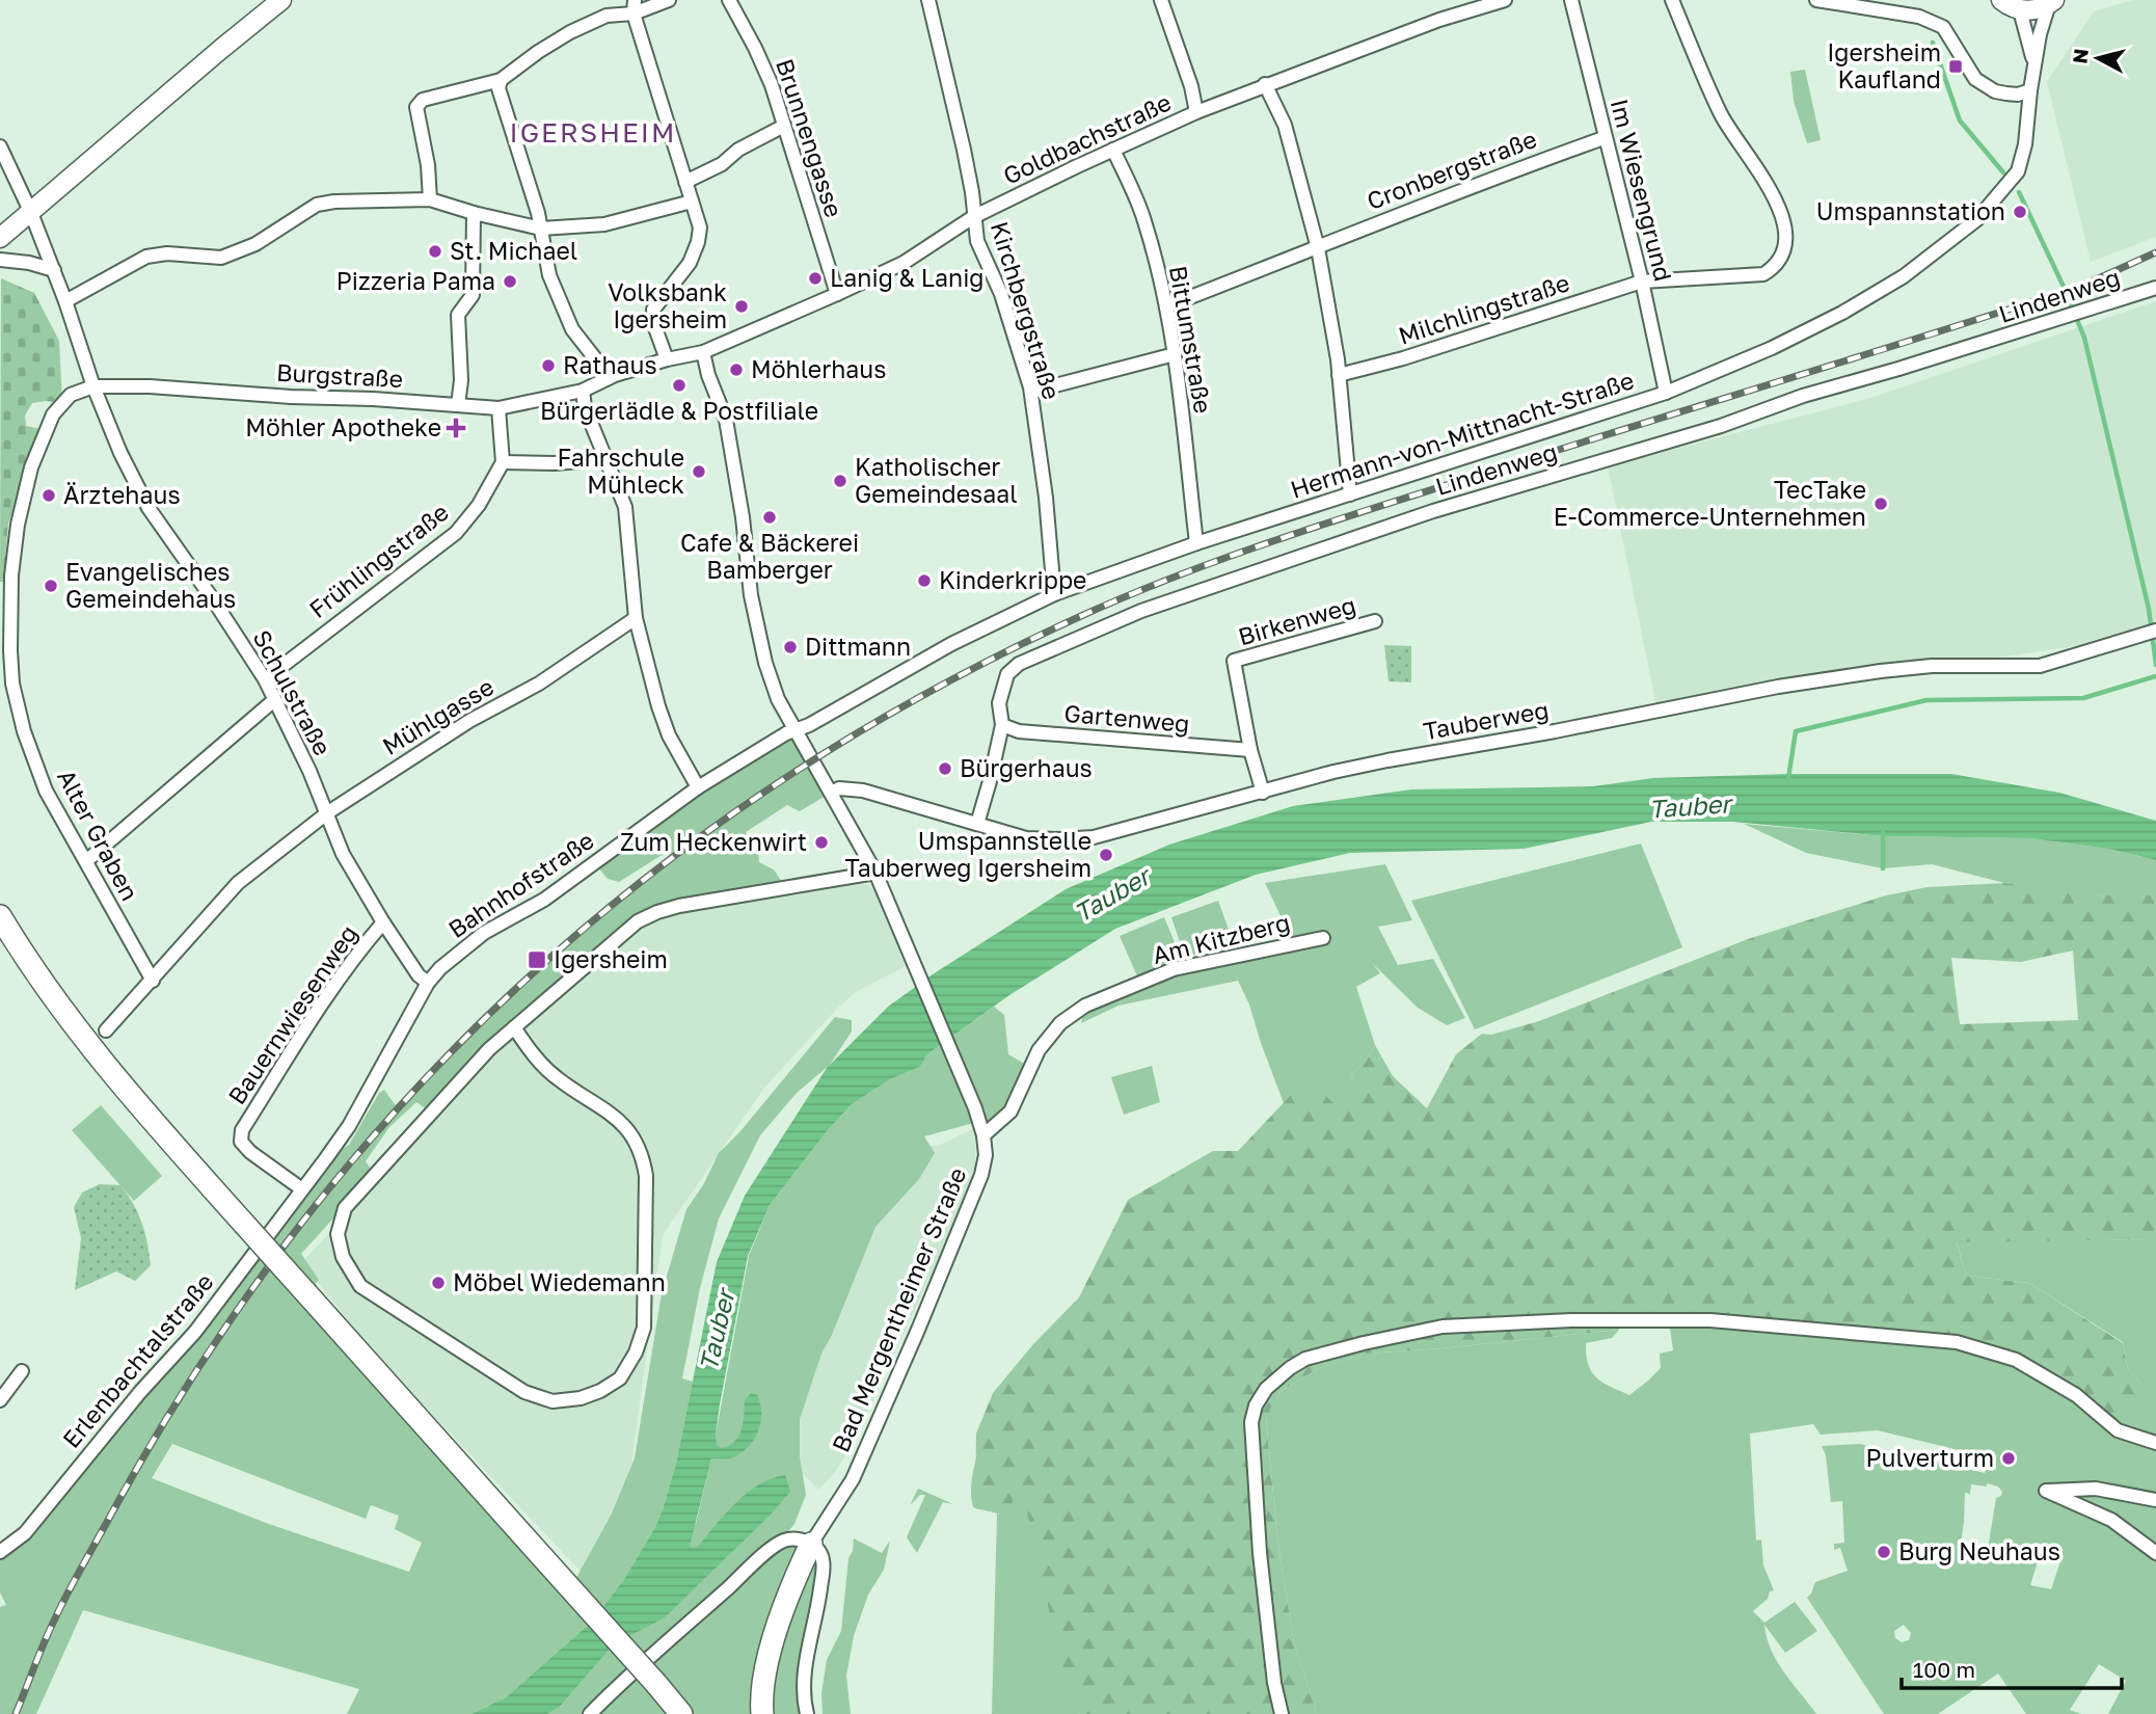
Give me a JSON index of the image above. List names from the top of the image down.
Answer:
{
  "streets": {
    "street": [
      "Brunnengasse",
      "Goldbachstraße",
      "Cronbergstraße",
      "Im Wiesengrund",
      "Lindenweg",
      "Milchlingstraße",
      "Kirchbergstraße",
      "Bittumstraße",
      "Burgstraße",
      "Hermann-von-Mittnacht-Straße",
      "Frühlingstraße",
      "Birkenweg",
      "Schulstraße",
      "Mühlgasse",
      "Gartenweg",
      "Tauberweg",
      "Alter Graben",
      "Bahnhofstraße",
      "Am Kitzberg",
      "Bauernwiesenweg",
      "Bad Mergentheimer Straße",
      "Erlenbachtalstraße"
    ]
  },
  "crossings": [
    ["Brunnengasse", "Goldbachstraße"],
    ["Goldbachstraße", "Kirchbergstraße"],
    ["Goldbachstraße", "Bittumstraße"],
    ["Goldbachstraße", "Burgstraße"],
    ["Goldbachstraße", "Bad Mergentheimer Straße"],
    ["Cronbergstraße", "Im Wiesengrund"],
    ["Cronbergstraße", "Bittumstraße"],
    ["Im Wiesengrund", "Milchlingstraße"],
    ["Im Wiesengrund", "Hermann-von-Mittnacht-Straße"],
    ["Lindenweg", "Gartenweg"],
    ["Lindenweg", "Tauberweg"],
    ["Kirchbergstraße", "Hermann-von-Mittnacht-Straße"],
    ["Bittumstraße", "Hermann-von-Mittnacht-Straße"],
    ["Burgstraße", "Schulstraße"],
    ["Burgstraße", "Alter Graben"],
    ["Hermann-von-Mittnacht-Straße", "Bahnhofstraße"],
    ["Hermann-von-Mittnacht-Straße", "Bad Mergentheimer Straße"],
    ["Frühlingstraße", "Schulstraße"],
    ["Birkenweg", "Gartenweg"],
    ["Birkenweg", "Tauberweg"],
    ["Schulstraße", "Mühlgasse"],
    ["Schulstraße", "Alter Graben"],
    ["Schulstraße", "Bahnhofstraße"],
    ["Schulstraße", "Bauernwiesenweg"],
    ["Mühlgasse", "Alter Graben"],
    ["Tauberweg", "Bad Mergentheimer Straße"],
    ["Bahnhofstraße", "Bauernwiesenweg"],
    ["Bahnhofstraße", "Bad Mergentheimer Straße"],
    ["Bahnhofstraße", "Erlenbachtalstraße"],
    ["Am Kitzberg", "Bad Mergentheimer Straße"],
    ["Bauernwiesenweg", "Erlenbachtalstraße"]
  ],
  "districts": ["IGERSHEIM"],
  "water": ["Tauber"],
  "places": {
    "transit": ["Igersheim Kaufland", "Igersheim"],
    "other": [
      "Umspannstation",
      "St. Michael",
      "Lanig & Lanig",
      "Pizzeria Pama",
      "Volksbank Igersheim",
      "Rathaus",
      "Möhlerhaus",
      "Bürgerlädle & Postfiliale",
      "Fahrschule Mühleck",
      "Katholischer Gemeindesaal",
      "Ärztehaus",
      "TecTake E-Commerce-Unternehmen",
      "Cafe & Bäckerei Bamberger",
      "Kinderkrippe",
      "Evangelisches Gemeindehaus",
      "Dittmann",
      "Bürgerhaus",
      "Zum Heckenwirt",
      "Umspannstelle Tauberweg Igersheim",
      "Möbel Wiedemann",
      "Pulverturm",
      "Burg Neuhaus"
    ],
    "health": ["Möhler Apotheke"]
  },
  "scale_bar": "100 m",
  "north": "left"
}
